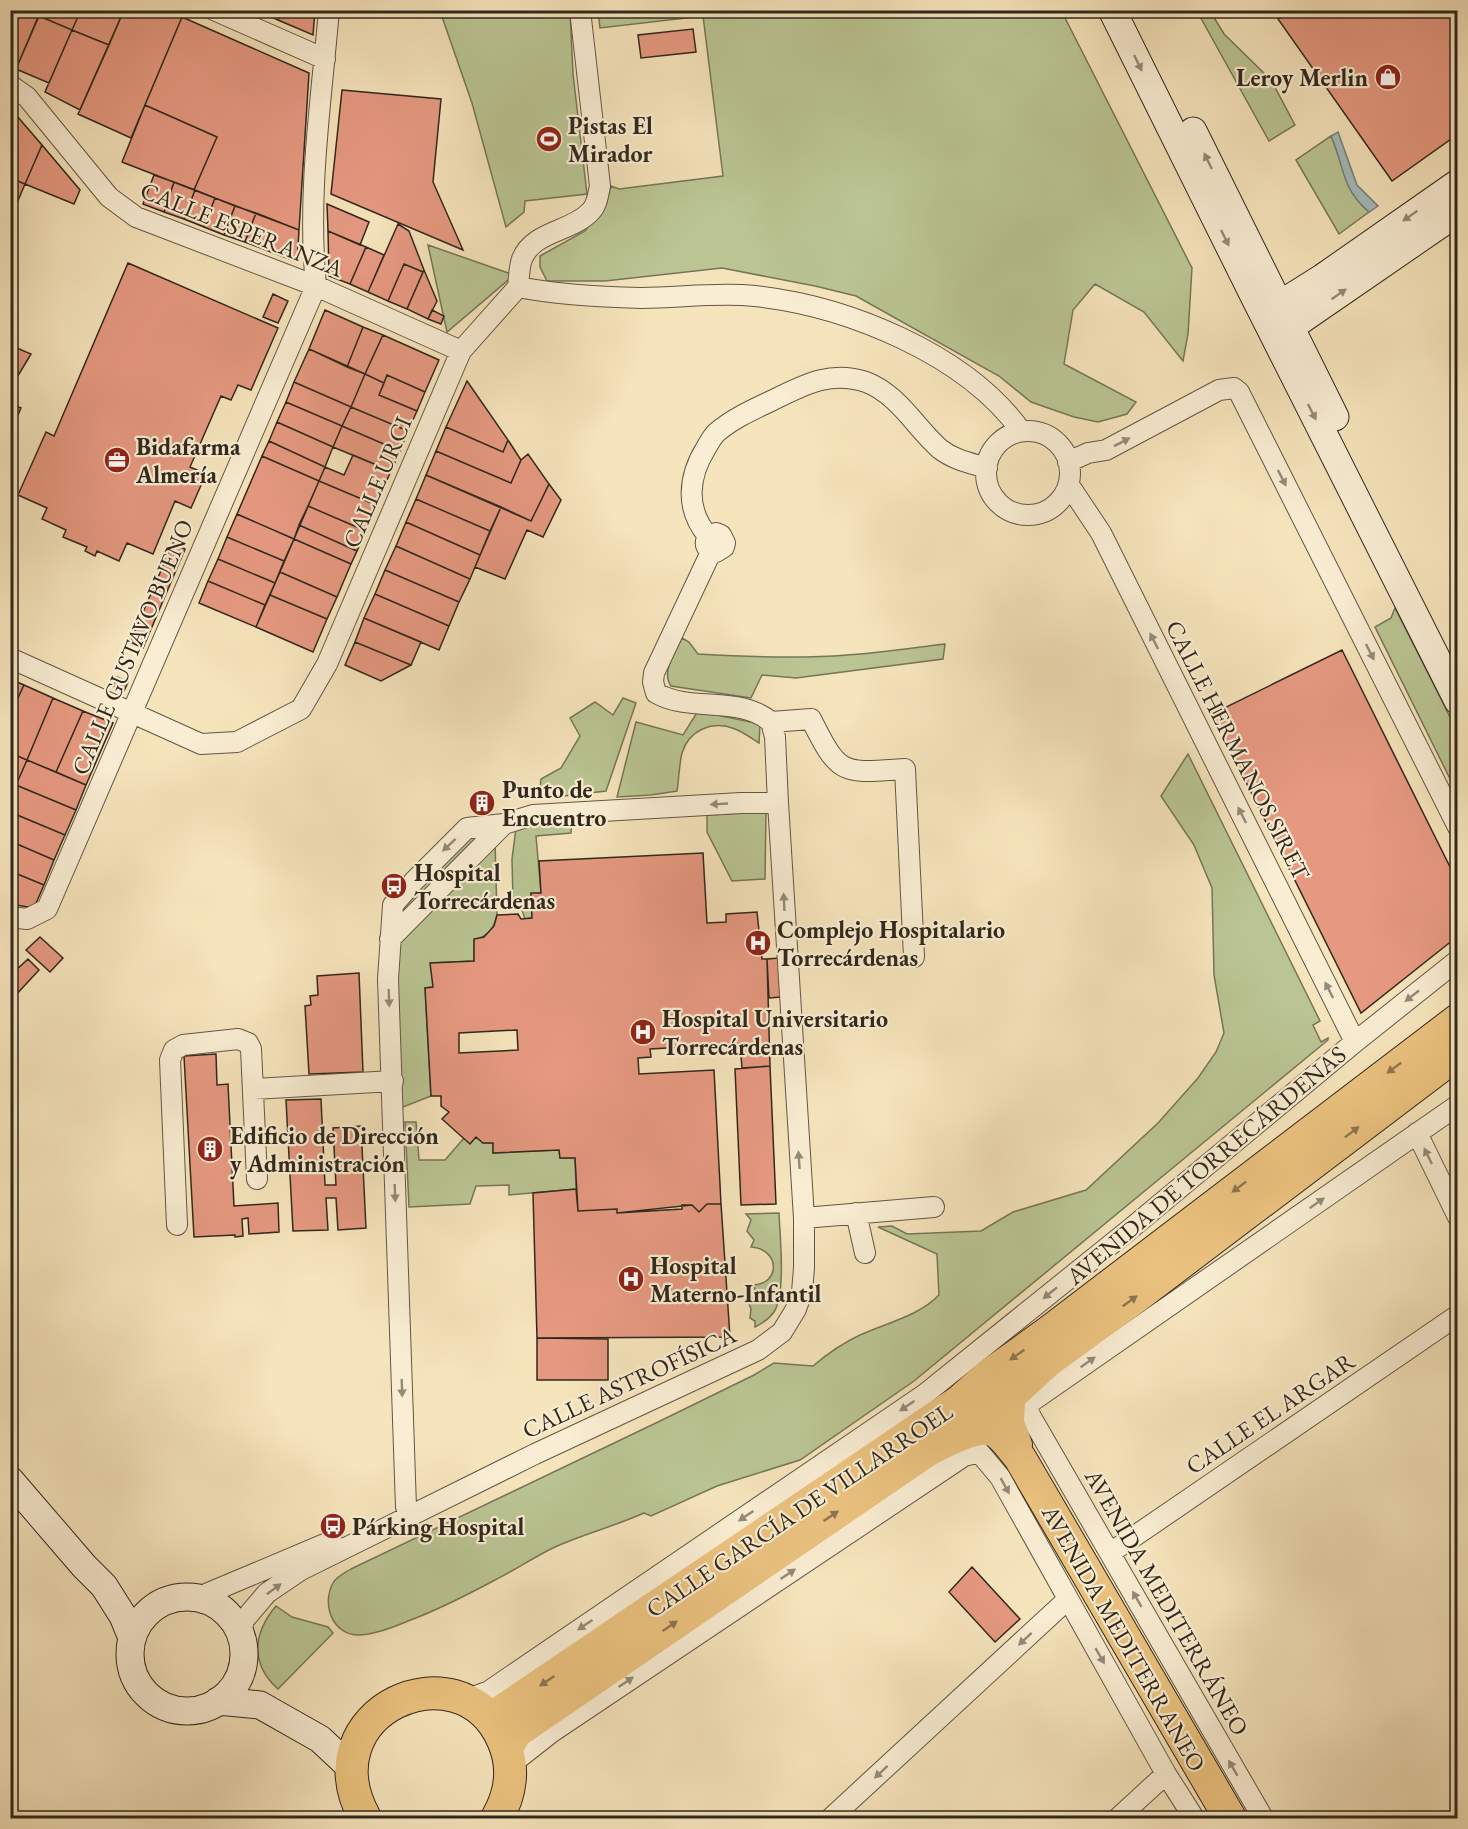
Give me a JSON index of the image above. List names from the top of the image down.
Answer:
{
  "streets": {
    "main road": ["AVENIDA DE TORRECÁRDENAS", "CALLE GARCÍA DE VILLARROEL", "AVENIDA MEDITERRANEO"],
    "street": [
      "CALLE ESPERANZA",
      "CALLE URCI",
      "CALLE GUSTAVO BUENO",
      "CALLE HERMANOS SIRET",
      "CALLE ASTROFÍSICA",
      "CALLE EL ARGAR",
      "AVENIDA MEDITERRÁNEO"
    ]
  },
  "crossings": [
    ["CALLE ESPERANZA", "CALLE URCI"],
    ["CALLE ESPERANZA", "CALLE GUSTAVO BUENO"],
    ["CALLE URCI", "CALLE GUSTAVO BUENO"],
    ["CALLE HERMANOS SIRET", "AVENIDA DE TORRECÁRDENAS"],
    ["AVENIDA DE TORRECÁRDENAS", "CALLE GARCÍA DE VILLARROEL"],
    ["AVENIDA DE TORRECÁRDENAS", "AVENIDA MEDITERRÁNEO"],
    ["CALLE EL ARGAR", "AVENIDA MEDITERRÁNEO"],
    ["CALLE GARCÍA DE VILLARROEL", "AVENIDA MEDITERRÁNEO"],
    ["CALLE GARCÍA DE VILLARROEL", "AVENIDA MEDITERRANEO"]
  ],
  "one_way": ["CALLE HERMANOS SIRET", "CALLE ASTROFÍSICA"],
  "places": {
    "shop": ["Leroy Merlin"],
    "sports": ["Pistas El Mirador"],
    "office": ["Bidafarma Almería"],
    "building": ["Punto de Encuentro", "Edificio de Dirección y Administración"],
    "bus stop": ["Hospital Torrecárdenas", "Párking Hospital"],
    "hospital": ["Complejo Hospitalario Torrecárdenas", "Hospital Universitario Torrecárdenas", "Hospital Materno-Infantil"]
  }
}
